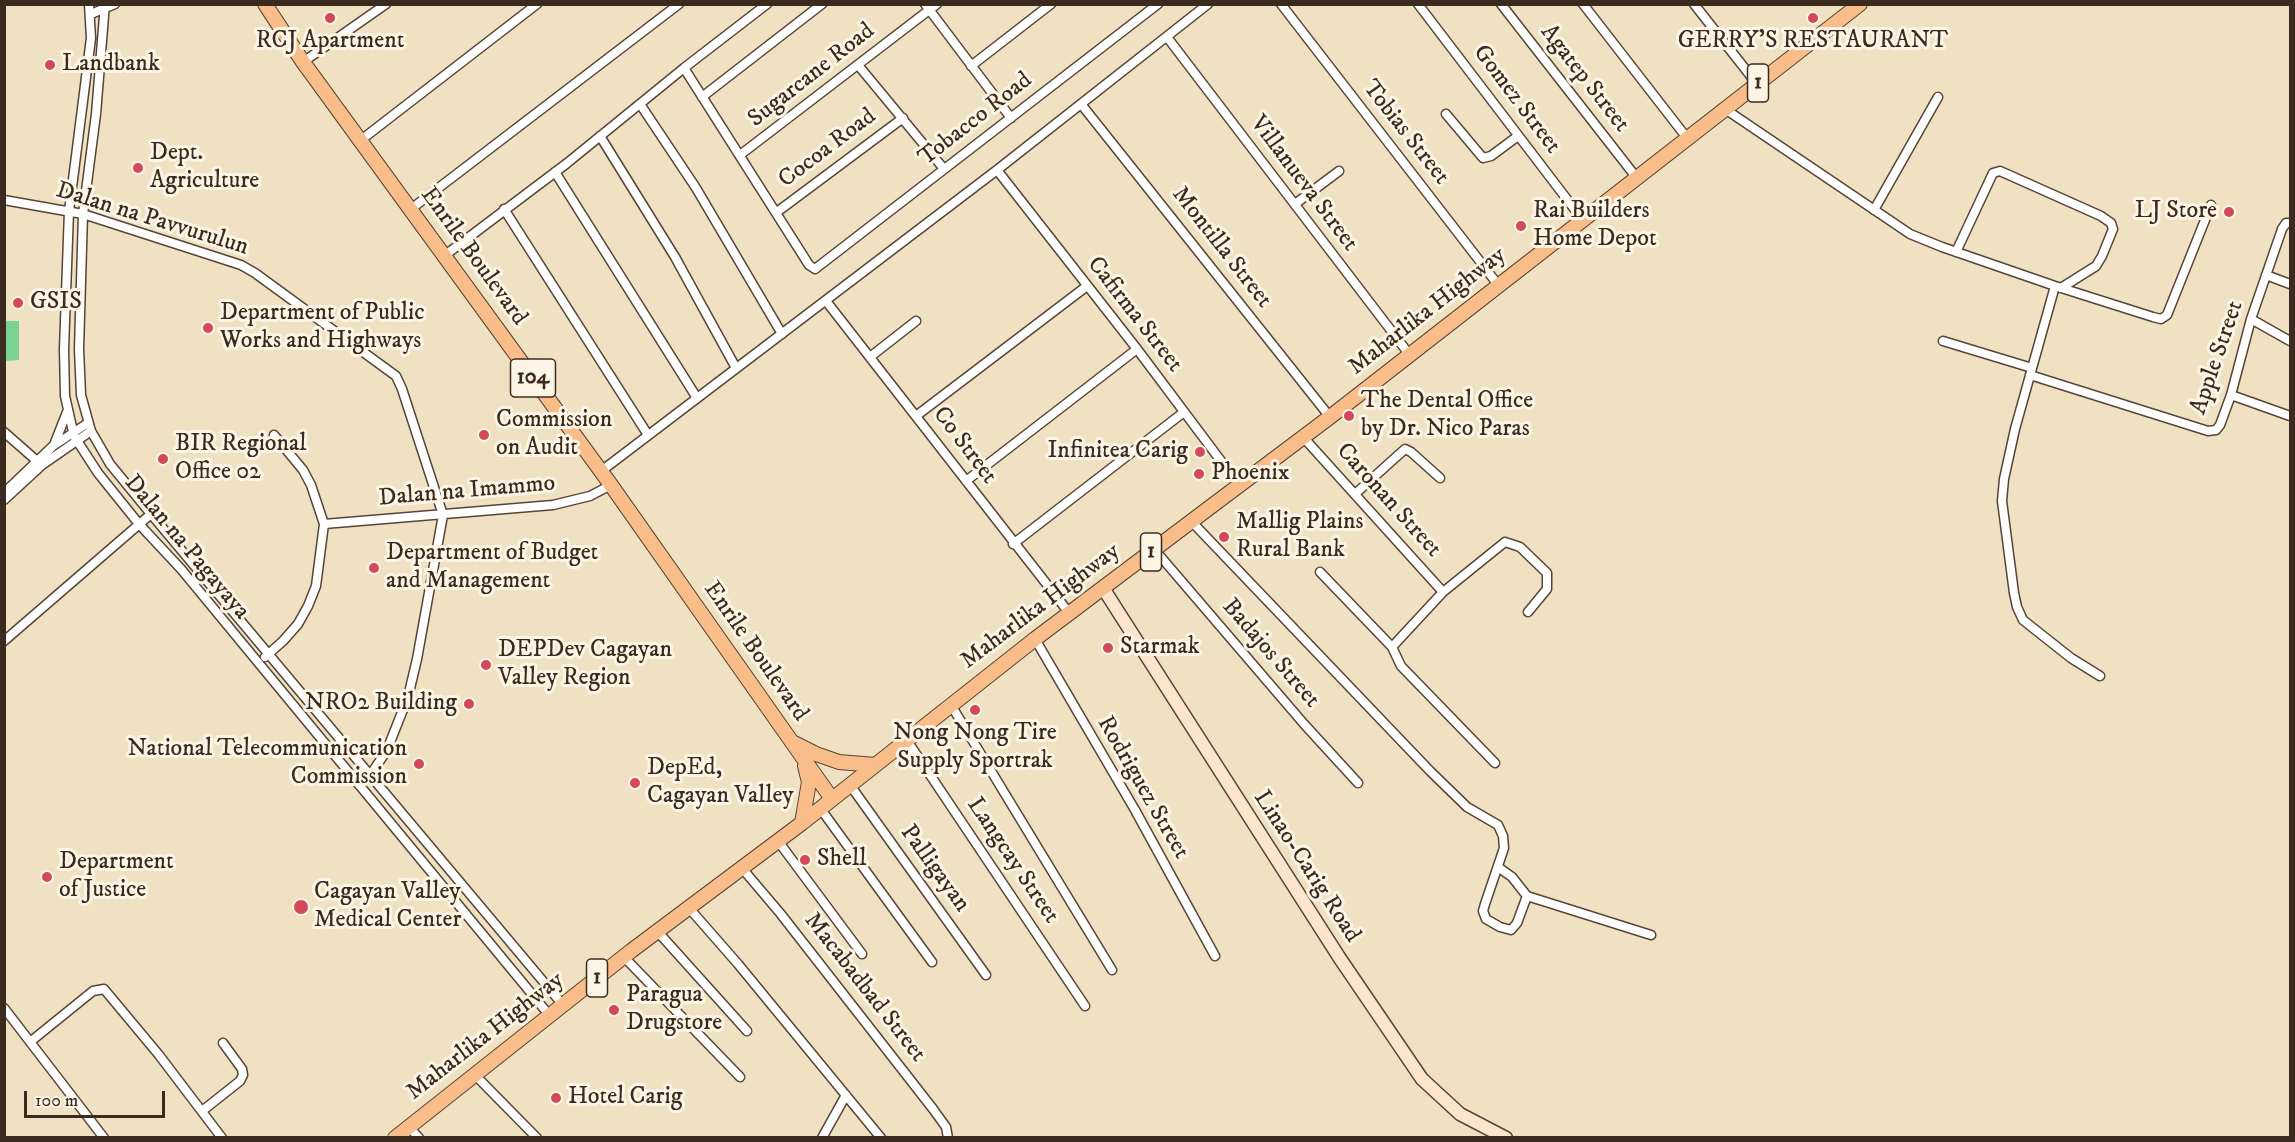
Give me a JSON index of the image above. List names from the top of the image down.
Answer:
{
  "streets": {
    "highway": [
      "1",
      "Enrile Boulevard",
      "Maharlika Highway",
      "104"
    ],
    "main road": ["Linao-Carig Road"],
    "street": [
      "Sugarcane Road",
      "Agatep Street",
      "Gomez Street",
      "Tobacco Road",
      "Tobias Street",
      "Cocoa Road",
      "Villanueva Street",
      "Dalan na Pavvurulun",
      "Montilla Street",
      "Cafirma Street",
      "Apple Street",
      "Co Street",
      "Dalan na Imammo",
      "Caronan Street",
      "Dalan na Pagayaya",
      "Badajos Street",
      "Rodriguez Street",
      "Langcay Street",
      "Palligayan",
      "Macabadbad Street"
    ]
  },
  "crossings": [
    ["Agatep Street", "Maharlika Highway"],
    ["Gomez Street", "Maharlika Highway"],
    ["Tobacco Road", "Cocoa Road"],
    ["Tobias Street", "Maharlika Highway"],
    ["Villanueva Street", "Maharlika Highway"],
    ["Dalan na Pavvurulun", "Dalan na Imammo"],
    ["Dalan na Pavvurulun", "Dalan na Pagayaya"],
    ["Montilla Street", "Maharlika Highway"],
    ["Enrile Boulevard", "Maharlika Highway"],
    ["Enrile Boulevard", "Dalan na Imammo"],
    ["Maharlika Highway", "Cafirma Street"],
    ["Maharlika Highway", "Co Street"],
    ["Maharlika Highway", "Caronan Street"],
    ["Maharlika Highway", "Dalan na Pagayaya"],
    ["Maharlika Highway", "Badajos Street"],
    ["Maharlika Highway", "Rodriguez Street"],
    ["Maharlika Highway", "Langcay Street"],
    ["Maharlika Highway", "Linao-Carig Road"],
    ["Maharlika Highway", "Palligayan"],
    ["Maharlika Highway", "Macabadbad Street"]
  ],
  "places": [
    "RCJ Apartment",
    "GERRY'S RESTAURANT",
    "Landbank",
    "Dept. Agriculture",
    "LJ Store",
    "Rai Builders Home Depot",
    "GSIS",
    "Department of Public Works and Highways",
    "The Dental Office by Dr. Nico Paras",
    "Commission on Audit",
    "Infinitea Carig",
    "BIR Regional Office 02",
    "Phoenix",
    "Mallig Plains Rural Bank",
    "Department of Budget and Management",
    "Starmak",
    "DEPDev Cagayan Valley Region",
    "NRO2 Building",
    "Nong Nong Tire Supply Sportrak",
    "National Telecommunication Commission",
    "DepEd, Cagayan Valley",
    "Shell",
    "Department of Justice",
    "Cagayan Valley Medical Center",
    "Paragua Drugstore",
    "Hotel Carig"
  ],
  "scale_bar": "100 m"
}
